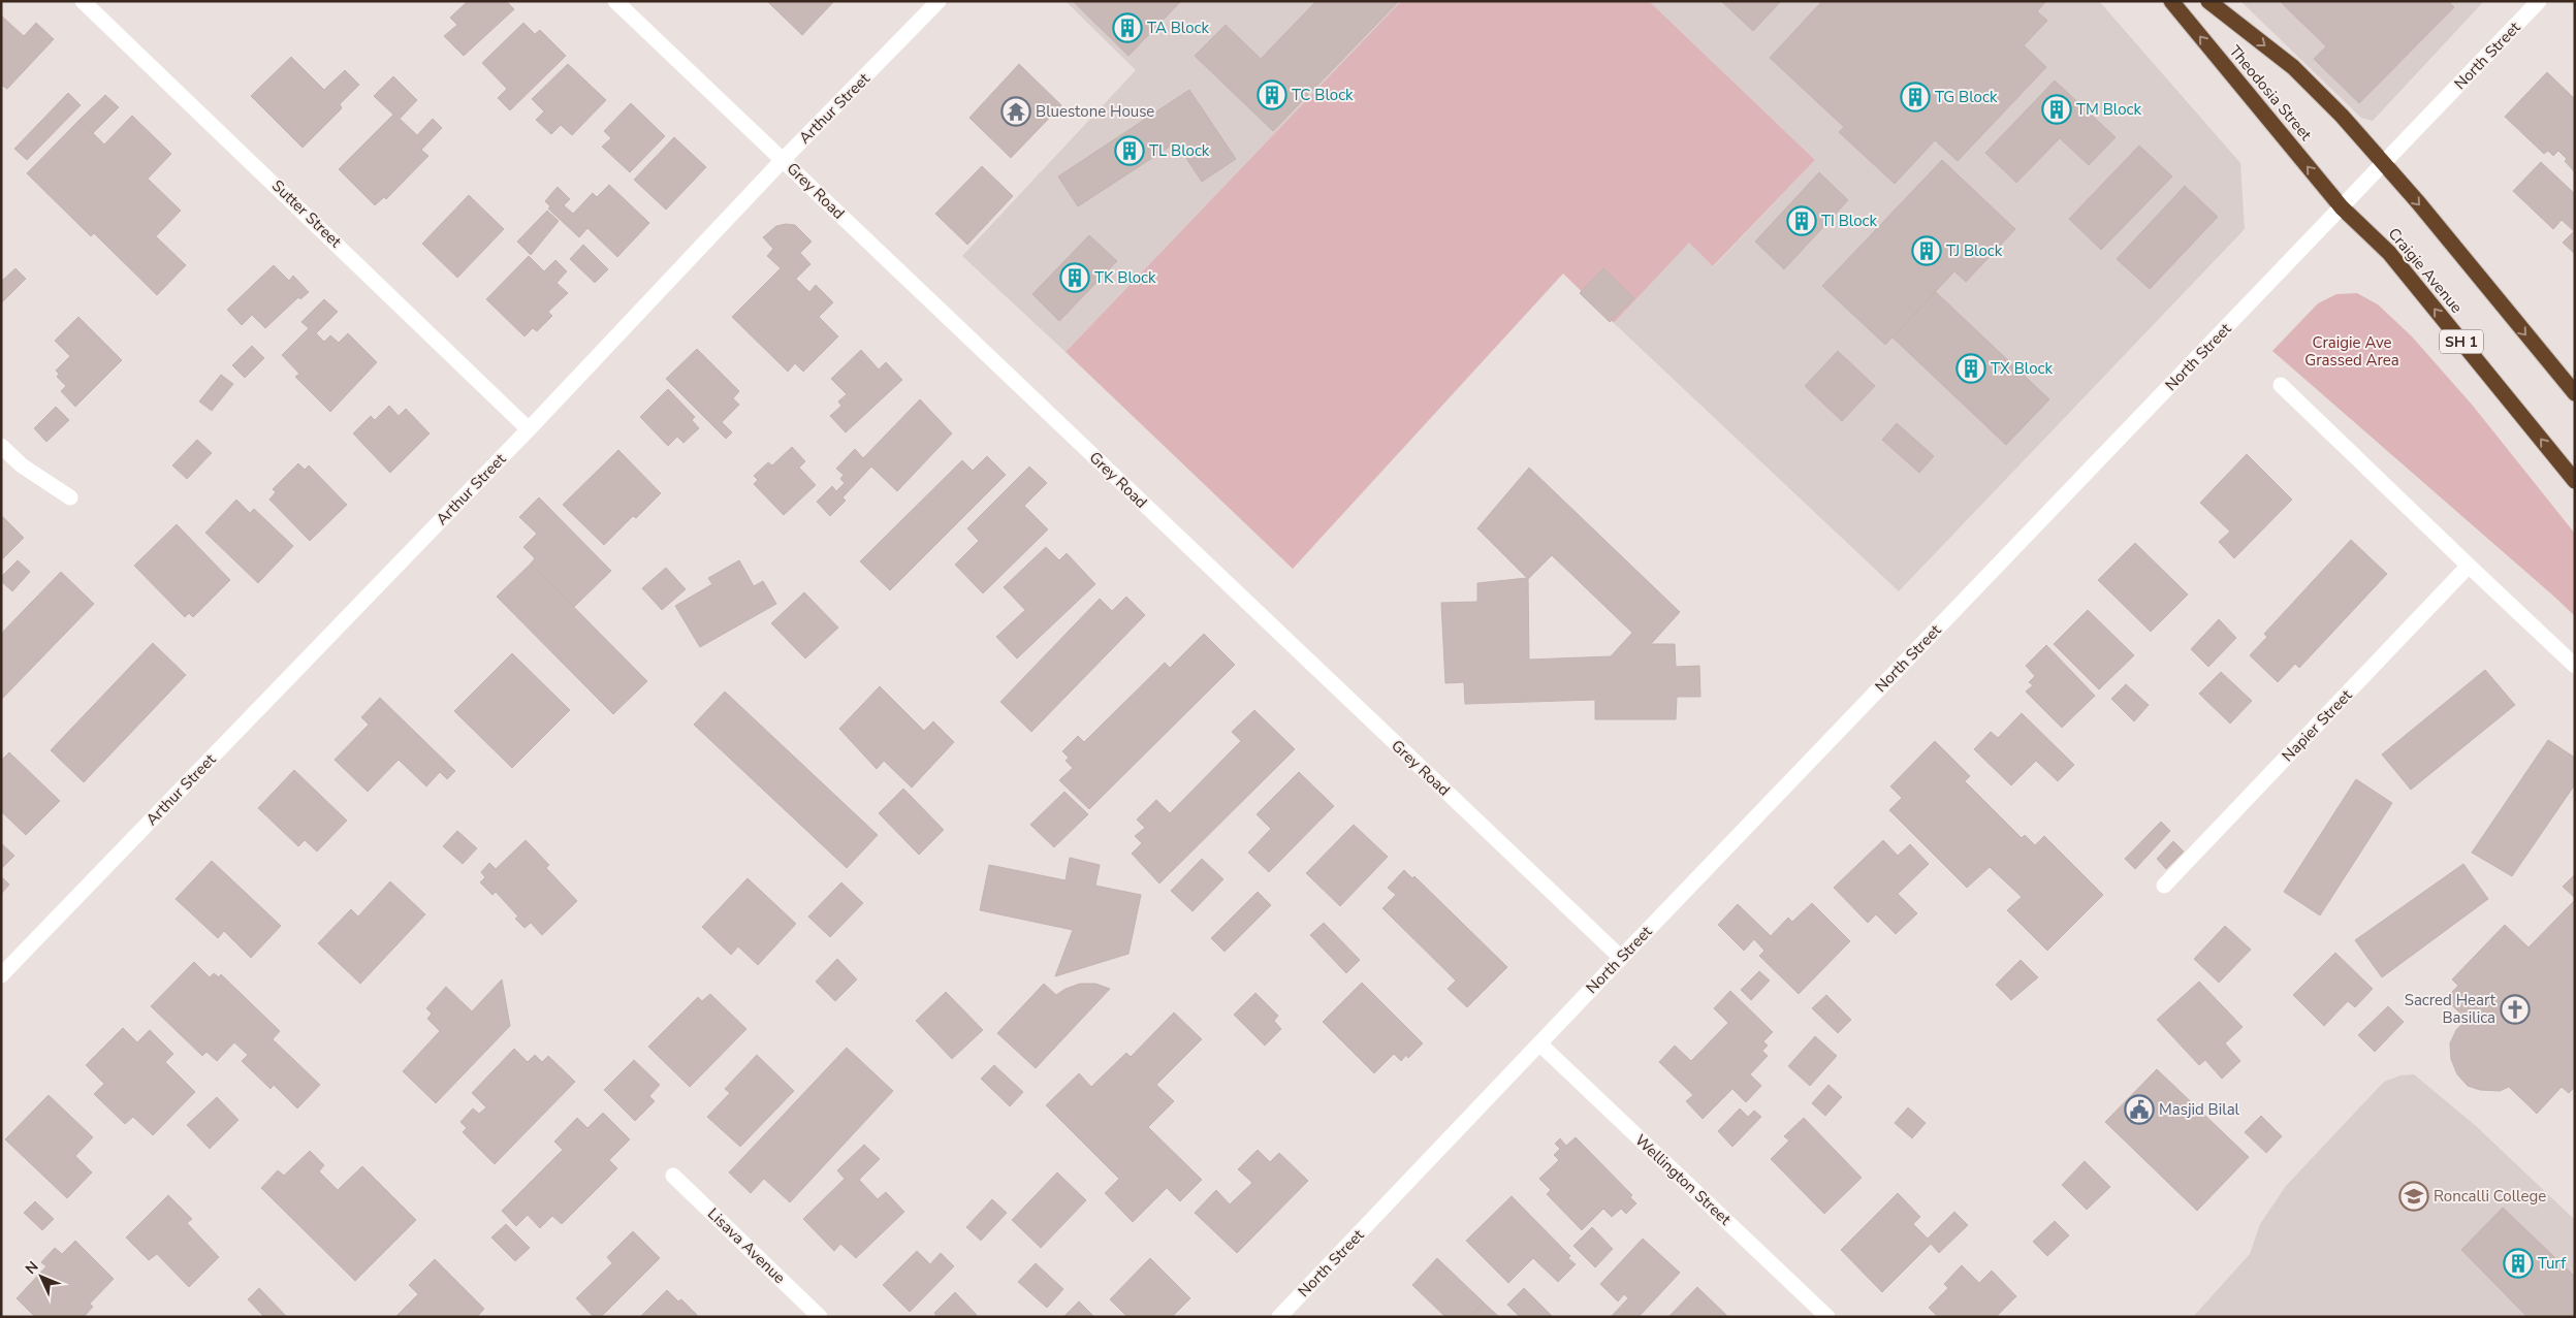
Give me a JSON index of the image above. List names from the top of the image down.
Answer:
{
  "streets": {
    "highway": ["Theodosia Street", "Craigie Avenue", "SH 1"],
    "street": [
      "North Street",
      "Arthur Street",
      "Grey Road",
      "Sutter Street",
      "Napier Street",
      "Wellington Street",
      "Lisava Avenue"
    ]
  },
  "crossings": [
    ["North Street", "Theodosia Street"],
    ["North Street", "Grey Road"],
    ["North Street", "Craigie Avenue"],
    ["North Street", "Wellington Street"],
    ["Theodosia Street", "Craigie Avenue"],
    ["Arthur Street", "Grey Road"],
    ["Arthur Street", "Sutter Street"]
  ],
  "parks": ["Craigie Ave Grassed Area"],
  "places": {
    "building": [
      "TA Block",
      "TC Block",
      "TG Block",
      "TM Block",
      "TL Block",
      "TI Block",
      "TJ Block",
      "TK Block",
      "TX Block",
      "Turf"
    ],
    "temple": ["Bluestone House"],
    "church": ["Sacred Heart Basilica"],
    "public building": ["Masjid Bilal"],
    "school or university": ["Roncalli College"]
  },
  "north": "top left"
}
